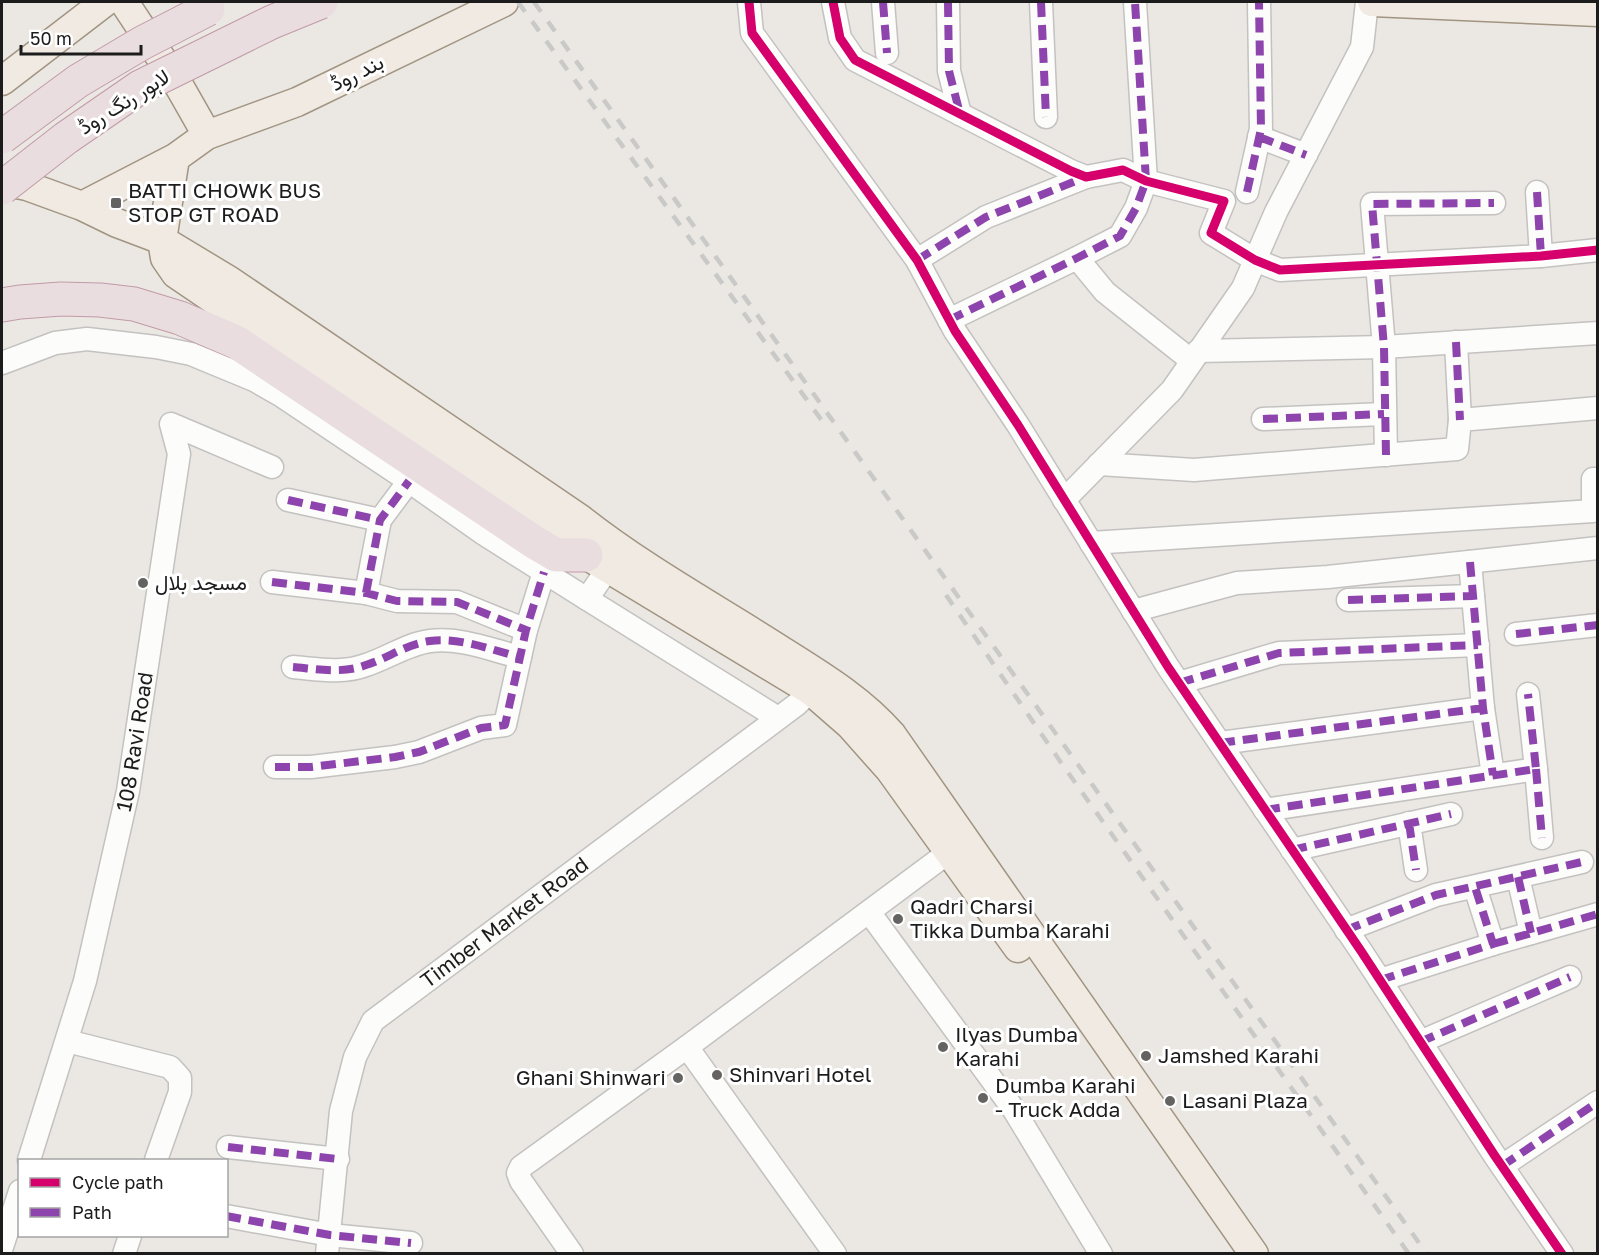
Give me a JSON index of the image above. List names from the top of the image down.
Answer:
{
  "streets": {
    "highway": ["لاہور رنگ روڈ"],
    "main road": ["بند روڈ"],
    "street": ["108 Ravi Road", "Timber Market Road"]
  },
  "places": {
    "transit": ["BATTI CHOWK BUS STOP GT ROAD"],
    "other": [
      "مسجد بلال",
      "Qadri Charsi Tikka Dumba Karahi",
      "Ilyas Dumba Karahi",
      "Jamshed Karahi",
      "Shinvari Hotel",
      "Ghani Shinwari",
      "Dumba Karahi - Truck Adda",
      "Lasani Plaza"
    ]
  },
  "legend": ["Cycle path", "Path"],
  "scale_bar": "50 m"
}
